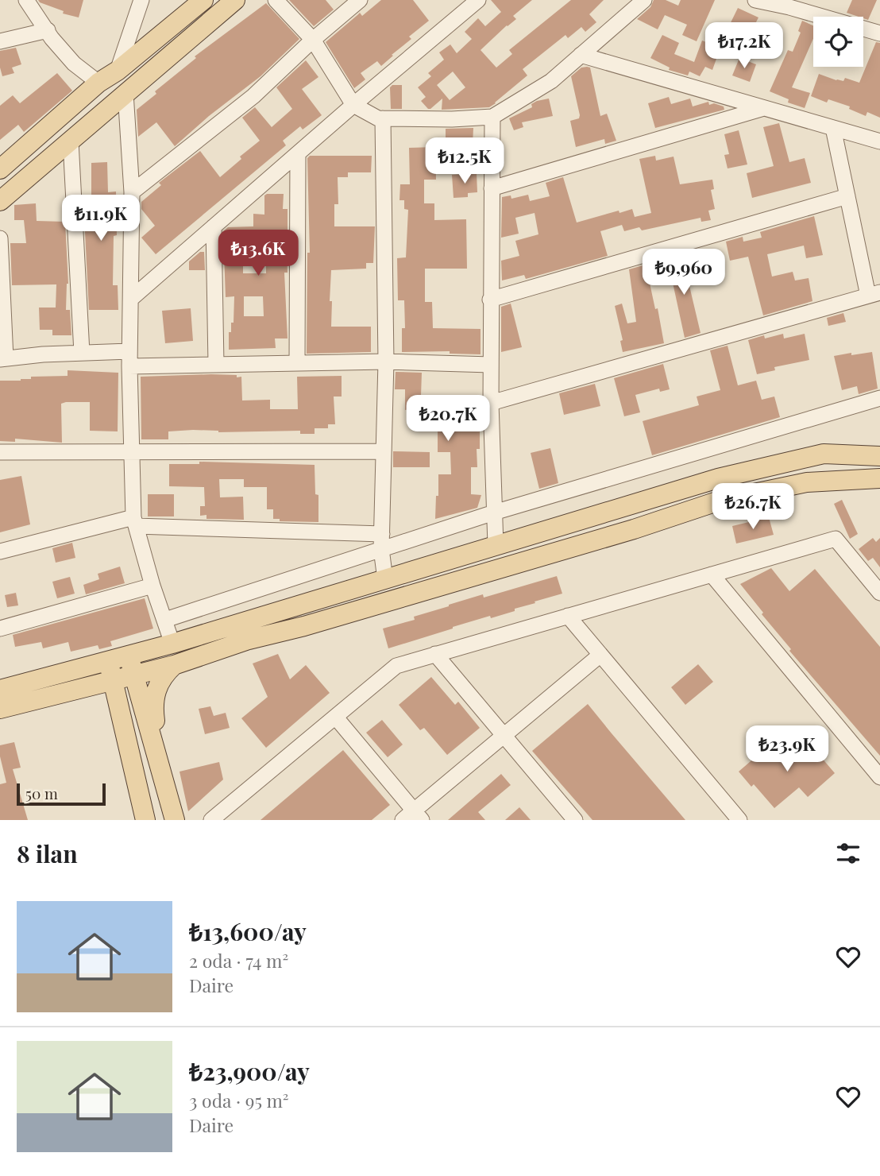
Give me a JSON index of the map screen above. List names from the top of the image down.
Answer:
{
  "scale_bar": "50 m",
  "page": {
    "price": [
      "₺17.2K",
      "₺12.5K",
      "₺11.9K",
      "₺13.6K",
      "₺9,960",
      "₺20.7K",
      "₺26.7K",
      "₺23.9K"
    ],
    "scale": "50 m",
    "heading": "8 ilan",
    "list": [
      {
        "name": "₺13,600/ay",
        "note": "2 oda · 74 m² · Daire"
      },
      {
        "name": "₺23,900/ay",
        "note": "3 oda · 95 m² · Daire"
      }
    ]
  }
}
